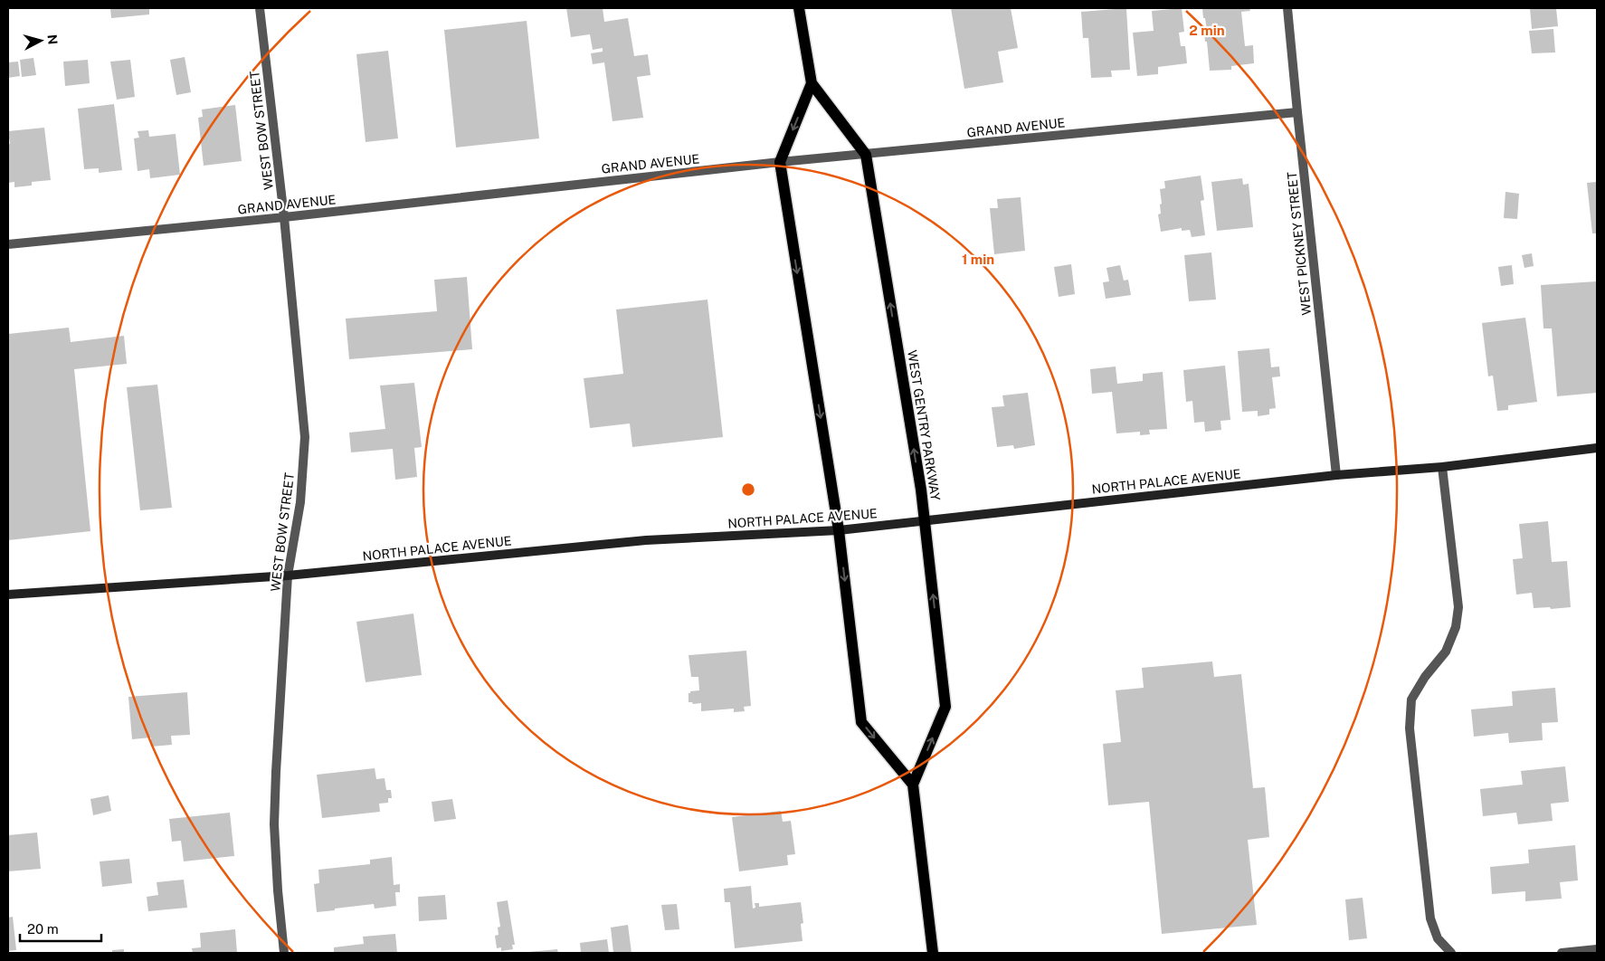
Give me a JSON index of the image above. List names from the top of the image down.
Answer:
{
  "streets": {
    "main road": ["WEST GENTRY PARKWAY", "NORTH PALACE AVENUE"],
    "street": ["GRAND AVENUE", "WEST BOW STREET", "WEST PICKNEY STREET"]
  },
  "crossings": [
    ["GRAND AVENUE", "WEST BOW STREET"],
    ["GRAND AVENUE", "WEST PICKNEY STREET"],
    ["GRAND AVENUE", "WEST GENTRY PARKWAY"],
    ["WEST BOW STREET", "NORTH PALACE AVENUE"],
    ["WEST PICKNEY STREET", "NORTH PALACE AVENUE"],
    ["WEST GENTRY PARKWAY", "NORTH PALACE AVENUE"]
  ],
  "scale_bar": "20 m",
  "north": "right",
  "rings": ["2 min", "1 min"]
}
